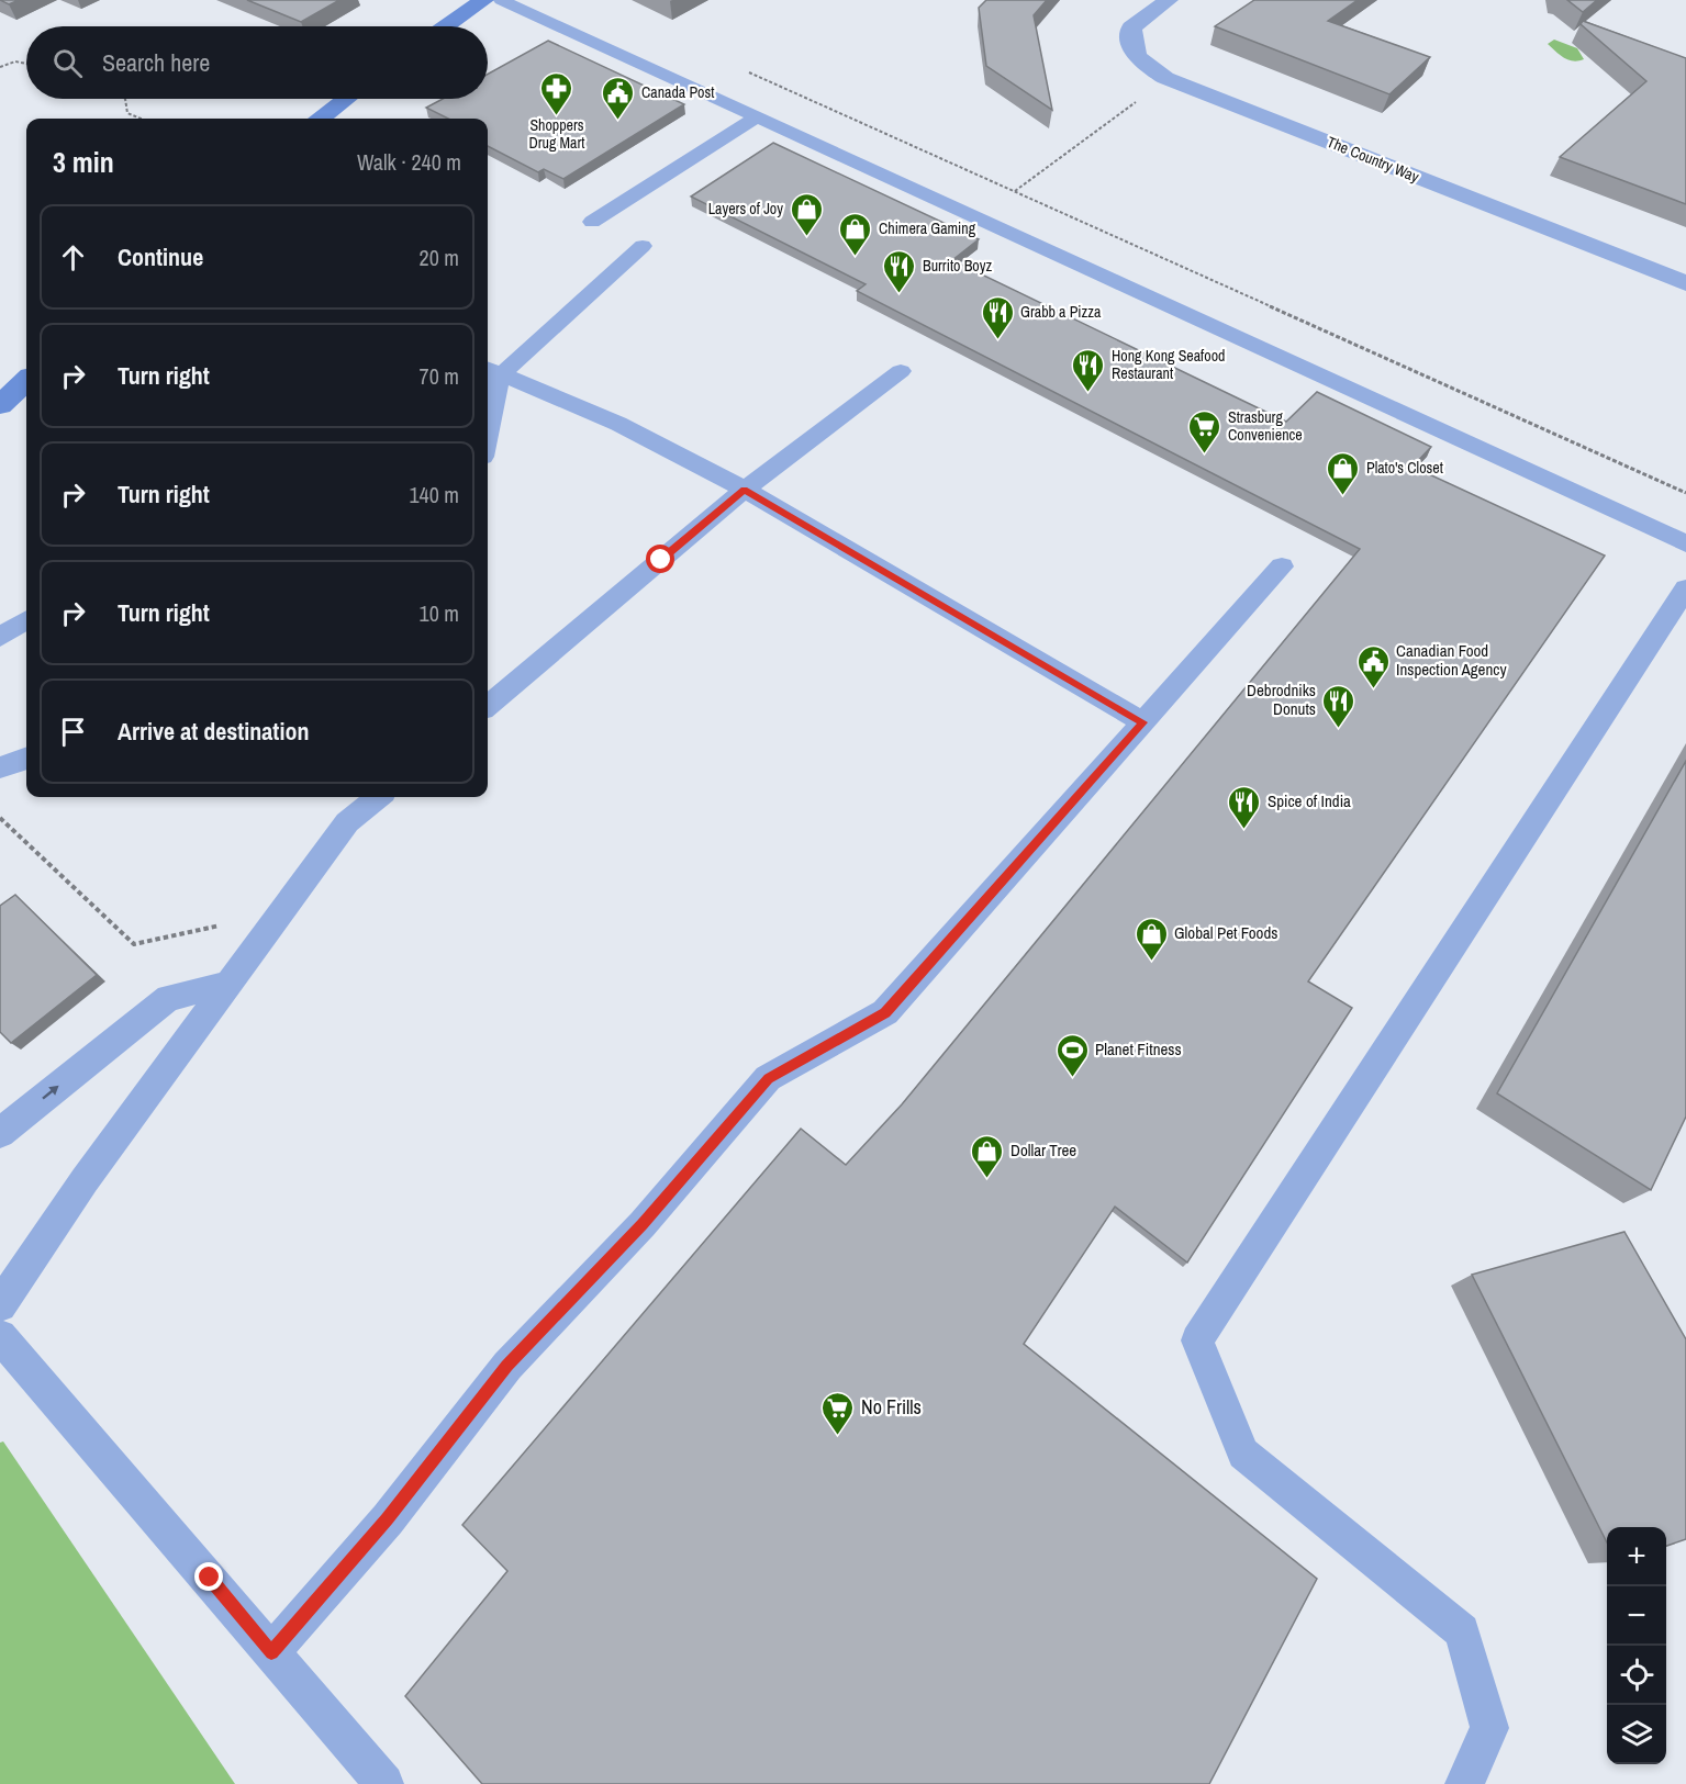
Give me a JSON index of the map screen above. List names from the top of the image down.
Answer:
{
  "streets": {
    "street": ["The Country Way"]
  },
  "places": {
    "pharmacy": ["Shoppers Drug Mart"],
    "public building": ["Canada Post", "Canadian Food Inspection Agency"],
    "shop": [
      "Layers of Joy",
      "Chimera Gaming",
      "Plato's Closet",
      "Global Pet Foods",
      "Dollar Tree"
    ],
    "restaurant": [
      "Burrito Boyz",
      "Grabb a Pizza",
      "Hong Kong Seafood Restaurant",
      "Debrodniks Donuts",
      "Spice of India"
    ],
    "supermarket": ["Strasburg Convenience", "No Frills"],
    "sports": ["Planet Fitness"]
  },
  "page": {
    "search": "Search here",
    "heading": ["3 min", "Walk · 240 m"],
    "list": [
      ["Continue", "20 m"],
      ["Turn right", "70 m"],
      ["Turn right", "140 m"],
      ["Turn right", "10 m"],
      "Arrive at destination"
    ],
    "map_buttons": ["+", "−"]
  }
}
